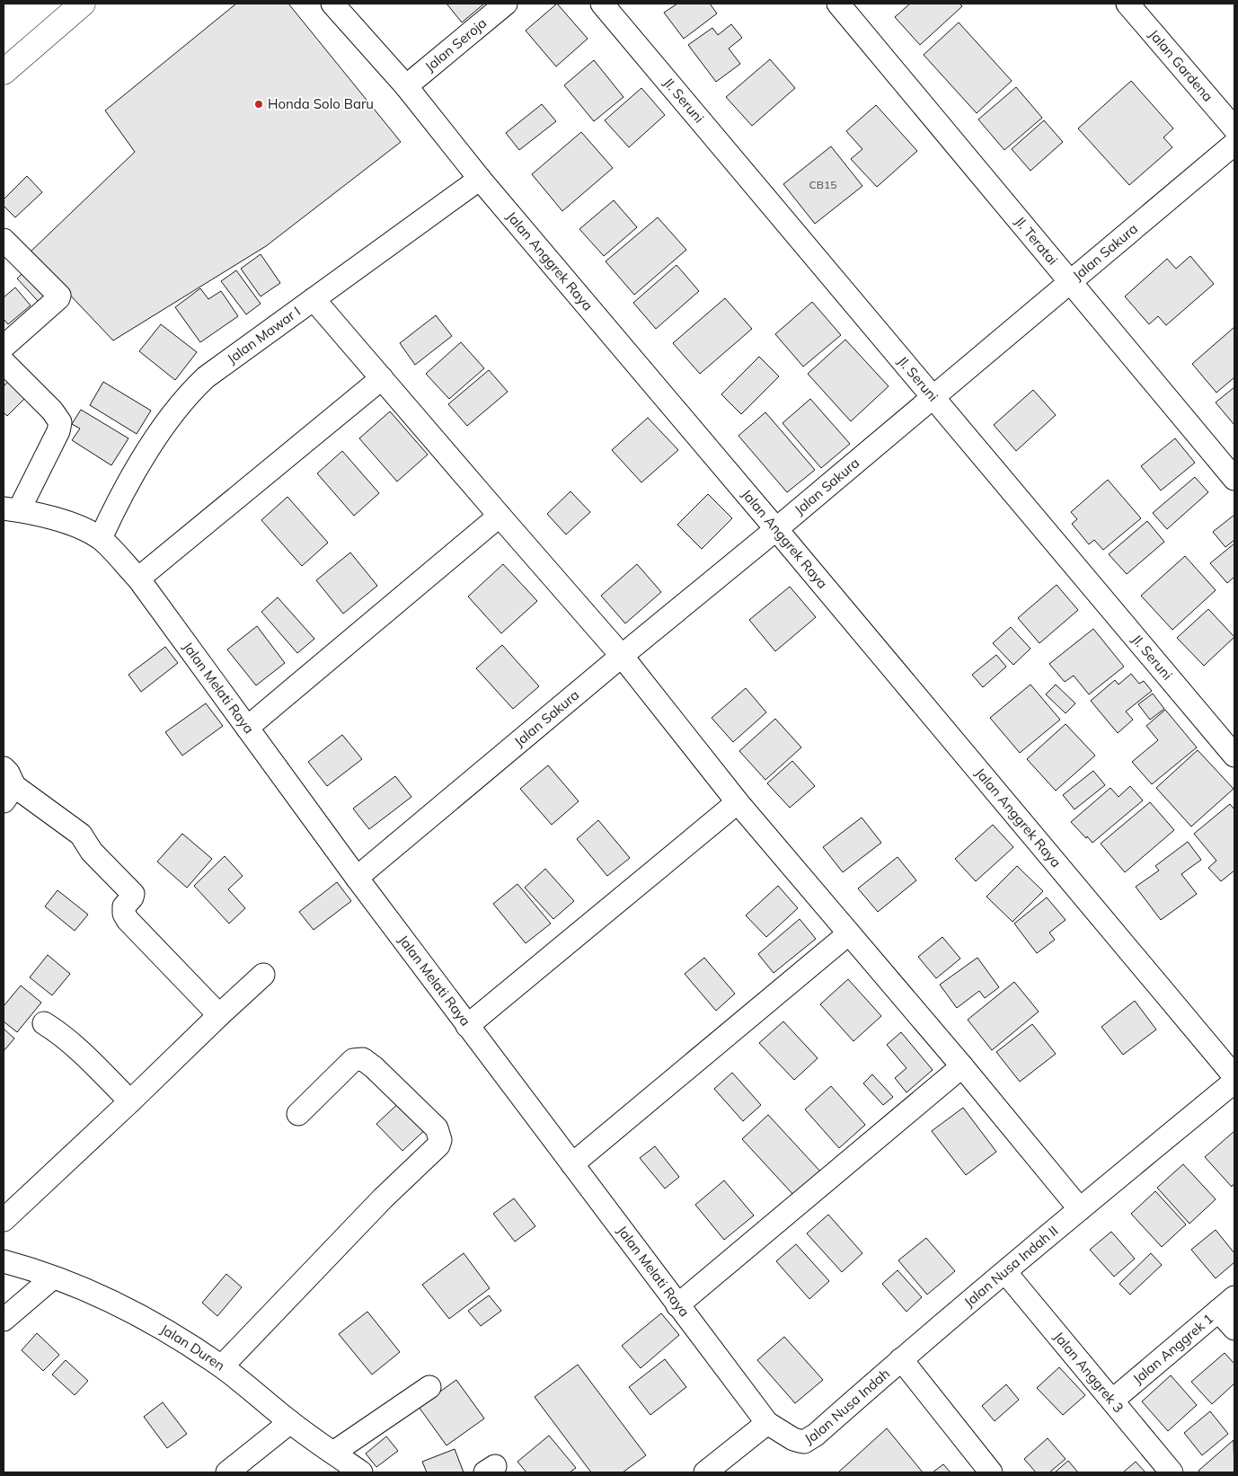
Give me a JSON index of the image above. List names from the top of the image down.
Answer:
{
  "streets": {
    "street": [
      "Jalan Seroja",
      "Jalan Gardena",
      "Jl. Seruni",
      "Jl. Teratai",
      "Jalan Sakura",
      "Jalan Anggrek Raya",
      "Jalan Mawar I",
      "Jalan Melati Raya",
      "Jalan Nusa Indah II",
      "Jalan Duren",
      "Jalan Anggrek 1",
      "Jalan Anggrek 3",
      "Jalan Nusa Indah"
    ]
  },
  "crossings": [
    ["Jalan Seroja", "Jalan Anggrek Raya"],
    ["Jl. Seruni", "Jalan Sakura"],
    ["Jl. Teratai", "Jalan Sakura"],
    ["Jalan Sakura", "Jalan Anggrek Raya"],
    ["Jalan Sakura", "Jalan Melati Raya"],
    ["Jalan Anggrek Raya", "Jalan Mawar I"],
    ["Jalan Mawar I", "Jalan Melati Raya"],
    ["Jalan Melati Raya", "Jalan Nusa Indah"],
    ["Jalan Nusa Indah II", "Jalan Anggrek 3"],
    ["Jalan Nusa Indah II", "Jalan Nusa Indah"],
    ["Jalan Anggrek 1", "Jalan Anggrek 3"]
  ],
  "places": ["Honda Solo Baru"],
  "house_numbers": ["CB15"]
}
